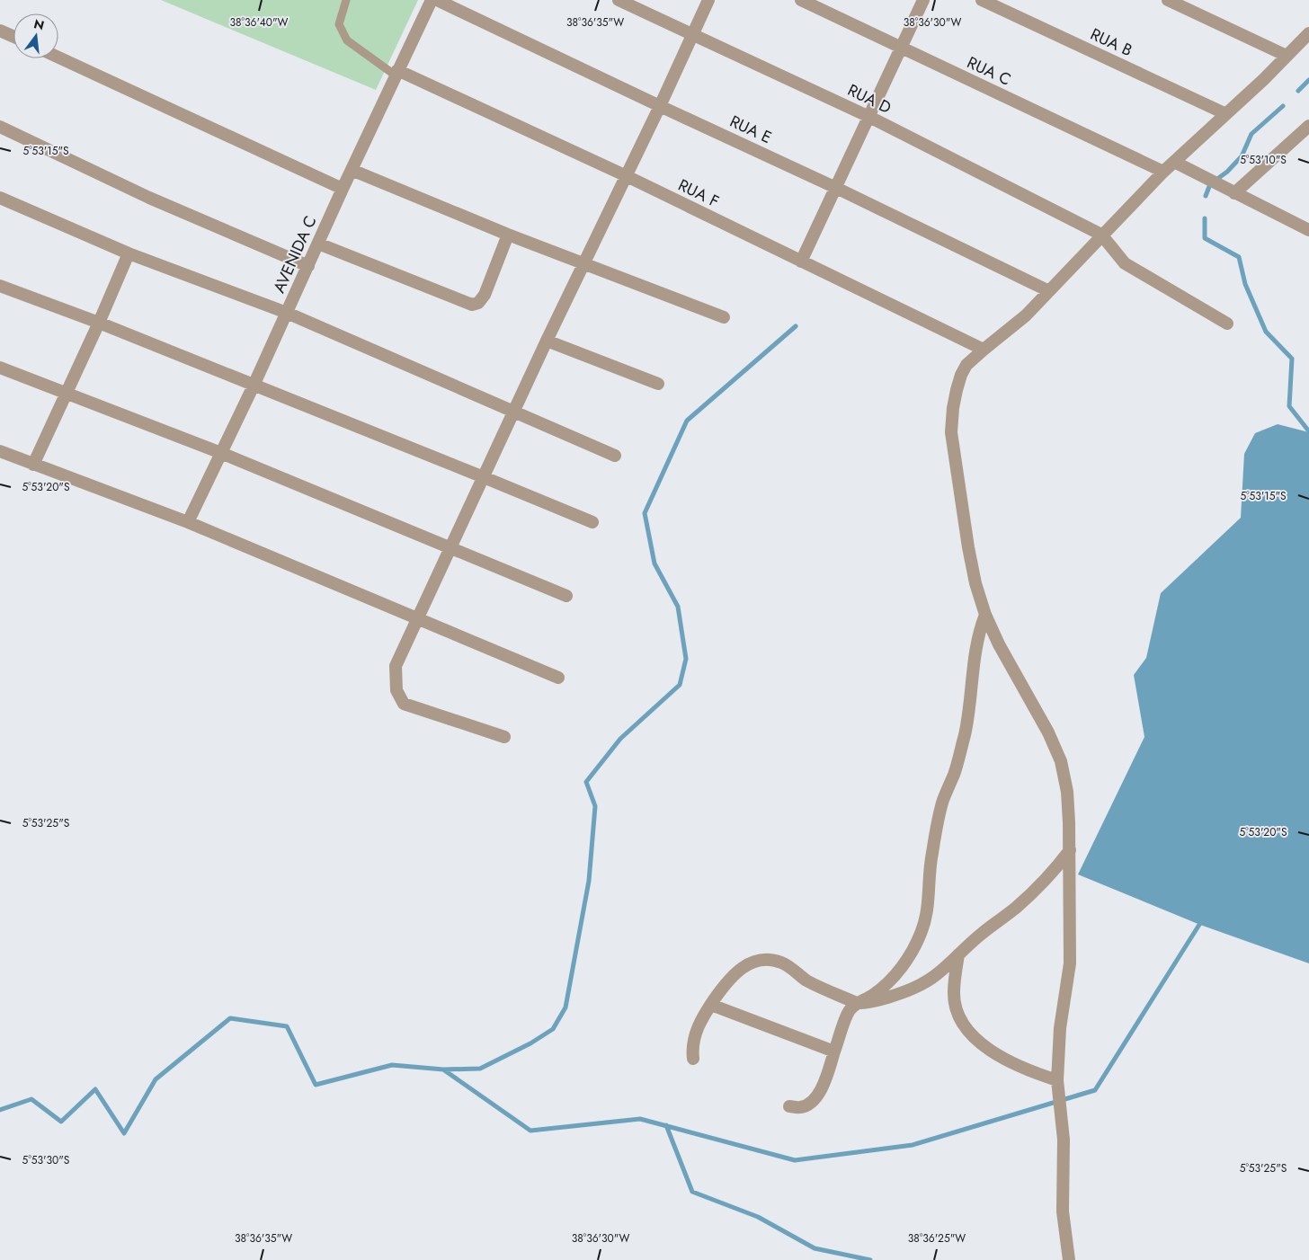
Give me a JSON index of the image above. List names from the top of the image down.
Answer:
{
  "streets": {
    "street": [
      "RUA B",
      "RUA C",
      "RUA D",
      "RUA E",
      "RUA F",
      "AVENIDA C"
    ]
  },
  "crossings": [
    ["RUA F", "AVENIDA C"]
  ],
  "north": "top",
  "coordinates": [
    "38°36'40\"W",
    "38°36'35\"W",
    "38°36'30\"W",
    "5°53'15\"S",
    "5°53'10\"S",
    "5°53'20\"S",
    "5°53'25\"S",
    "5°53'30\"S",
    "38°36'25\"W"
  ]
}
